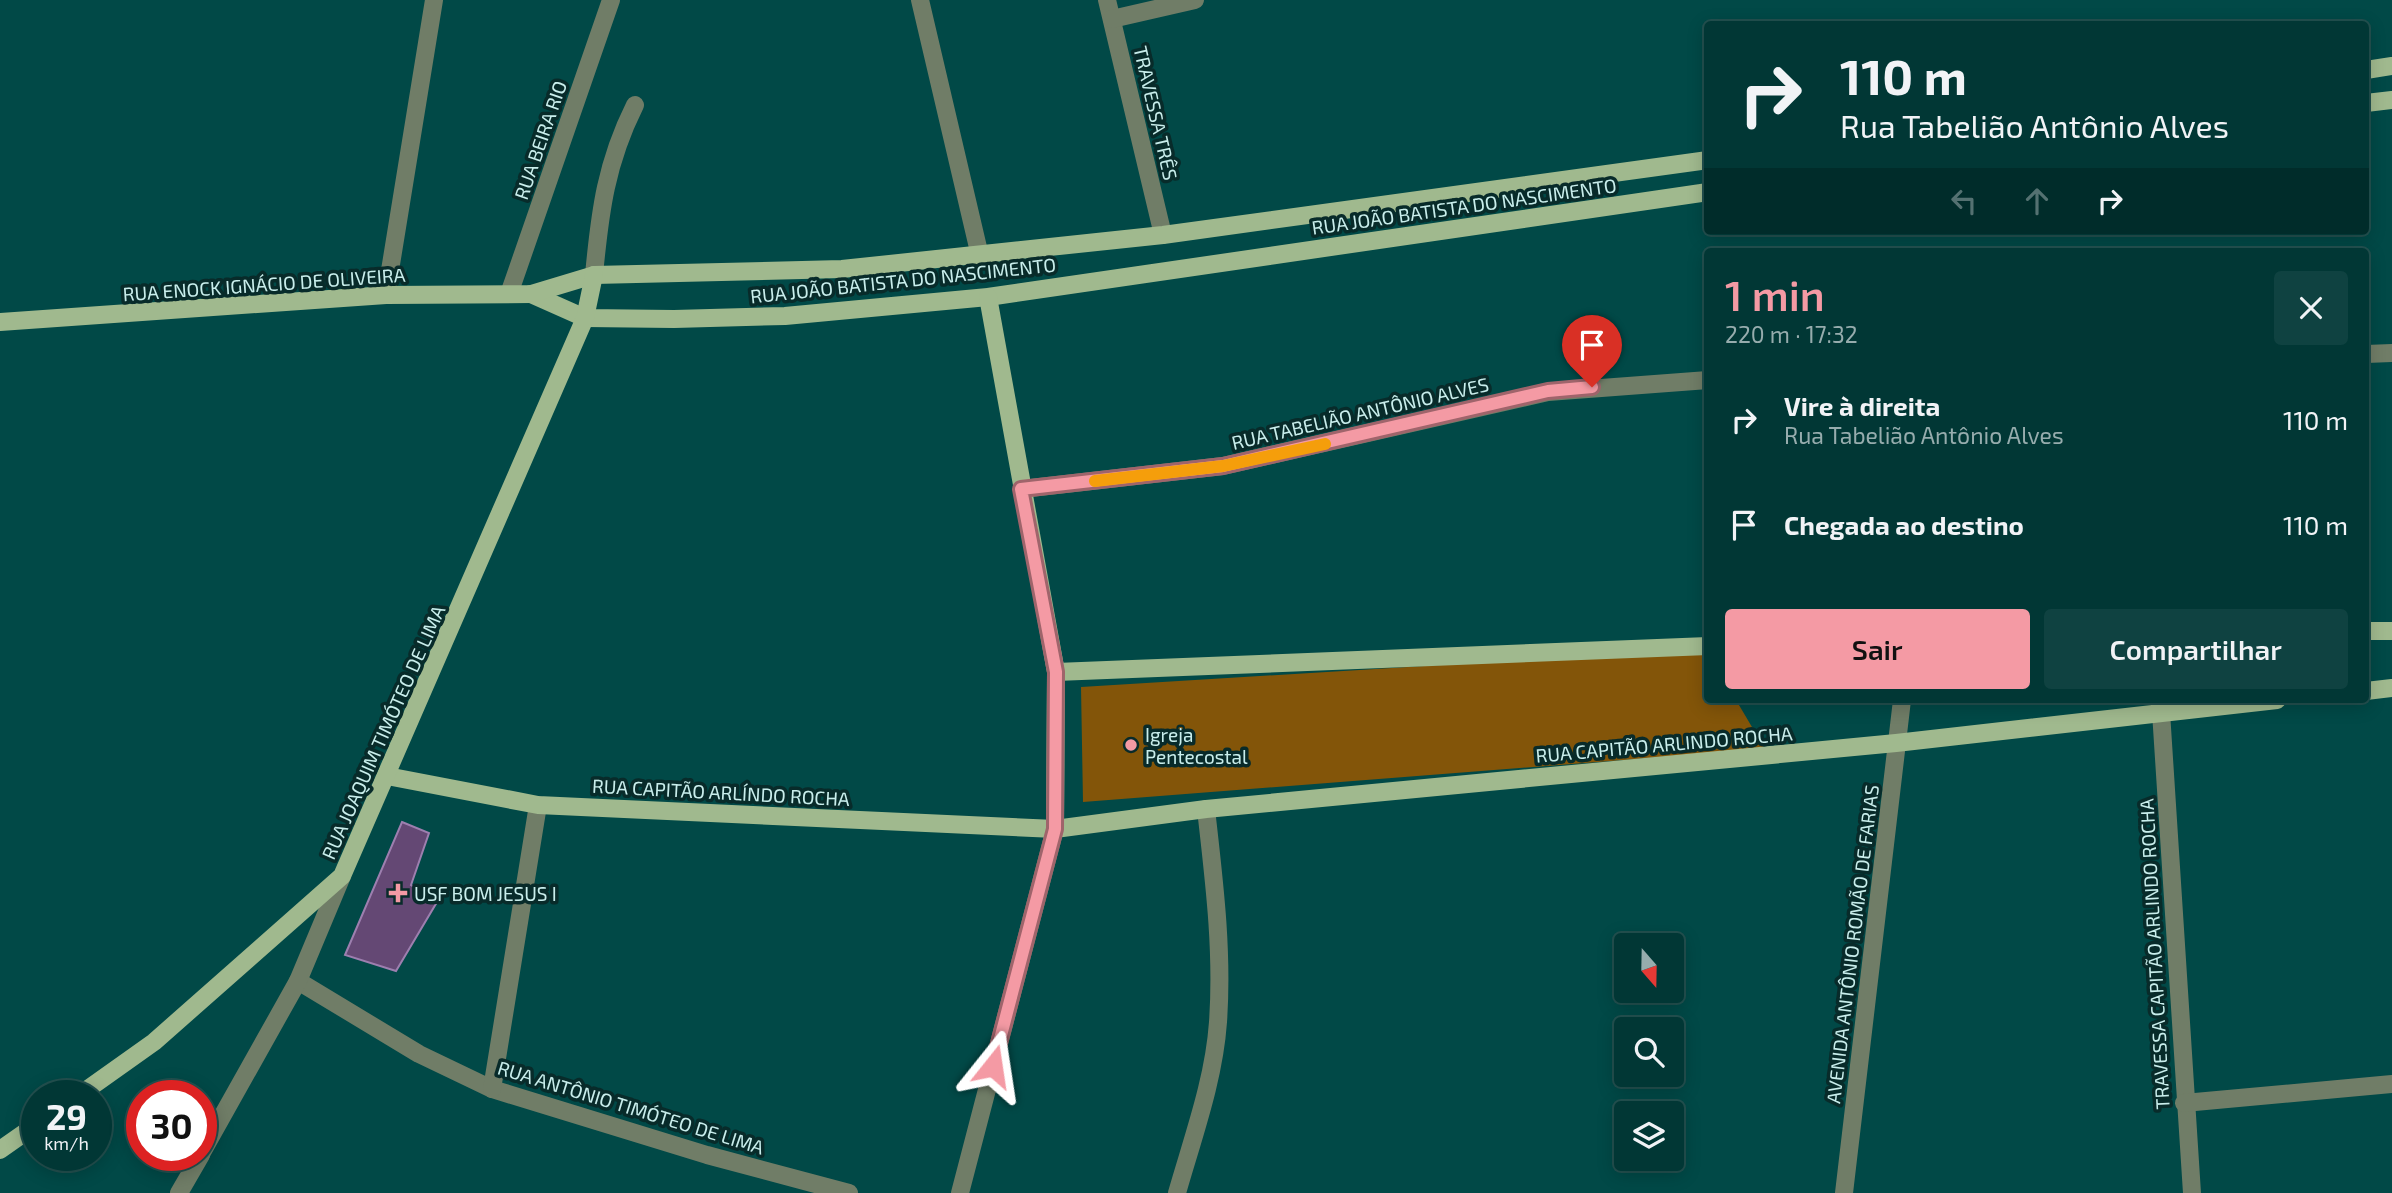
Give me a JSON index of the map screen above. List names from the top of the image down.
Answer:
{
  "streets": {
    "main road": [
      "RUA JOÃO BATISTA DO NASCIMENTO",
      "RUA ENOCK IGNÁCIO DE OLIVEIRA",
      "RUA JOAQUIM TIMÓTEO DE LIMA",
      "RUA CAPITÃO ARLINDO ROCHA",
      "RUA CAPITÃO ARLÍNDO ROCHA"
    ],
    "street": [
      "TRAVESSA TRÊS",
      "RUA BEIRA RIO",
      "RUA TABELIÃO ANTÔNIO ALVES",
      "AVENIDA ANTÔNIO ROMÃO DE FARIAS",
      "TRAVESSA CAPITÃO ARLINDO ROCHA",
      "RUA ANTÔNIO TIMÓTEO DE LIMA"
    ]
  },
  "crossings": [
    ["TRAVESSA TRÊS", "RUA JOÃO BATISTA DO NASCIMENTO"],
    ["RUA BEIRA RIO", "RUA ENOCK IGNÁCIO DE OLIVEIRA"],
    ["RUA JOÃO BATISTA DO NASCIMENTO", "RUA ENOCK IGNÁCIO DE OLIVEIRA"],
    ["RUA JOÃO BATISTA DO NASCIMENTO", "RUA JOAQUIM TIMÓTEO DE LIMA"],
    ["RUA JOAQUIM TIMÓTEO DE LIMA", "RUA CAPITÃO ARLÍNDO ROCHA"],
    ["RUA JOAQUIM TIMÓTEO DE LIMA", "RUA ANTÔNIO TIMÓTEO DE LIMA"],
    ["RUA CAPITÃO ARLINDO ROCHA", "RUA CAPITÃO ARLÍNDO ROCHA"],
    ["RUA CAPITÃO ARLINDO ROCHA", "AVENIDA ANTÔNIO ROMÃO DE FARIAS"],
    ["RUA CAPITÃO ARLINDO ROCHA", "TRAVESSA CAPITÃO ARLINDO ROCHA"]
  ],
  "places": {
    "other": ["Igreja Pentecostal"],
    "health": ["USF BOM JESUS I"]
  },
  "north": "bottom",
  "page": {
    "turn": ["110 m", "Rua Tabelião Antônio Alves"],
    "heading": ["1 min", "220 m · 17:32"],
    "list": [
      {
        "name": "Vire à direita",
        "note": "Rua Tabelião Antônio Alves",
        "value": "110 m"
      },
      {
        "name": "Chegada ao destino",
        "value": "110 m"
      }
    ],
    "buttons": ["Sair", "Compartilhar"],
    "speed": "29 km/h",
    "limit": "30"
  }
}
